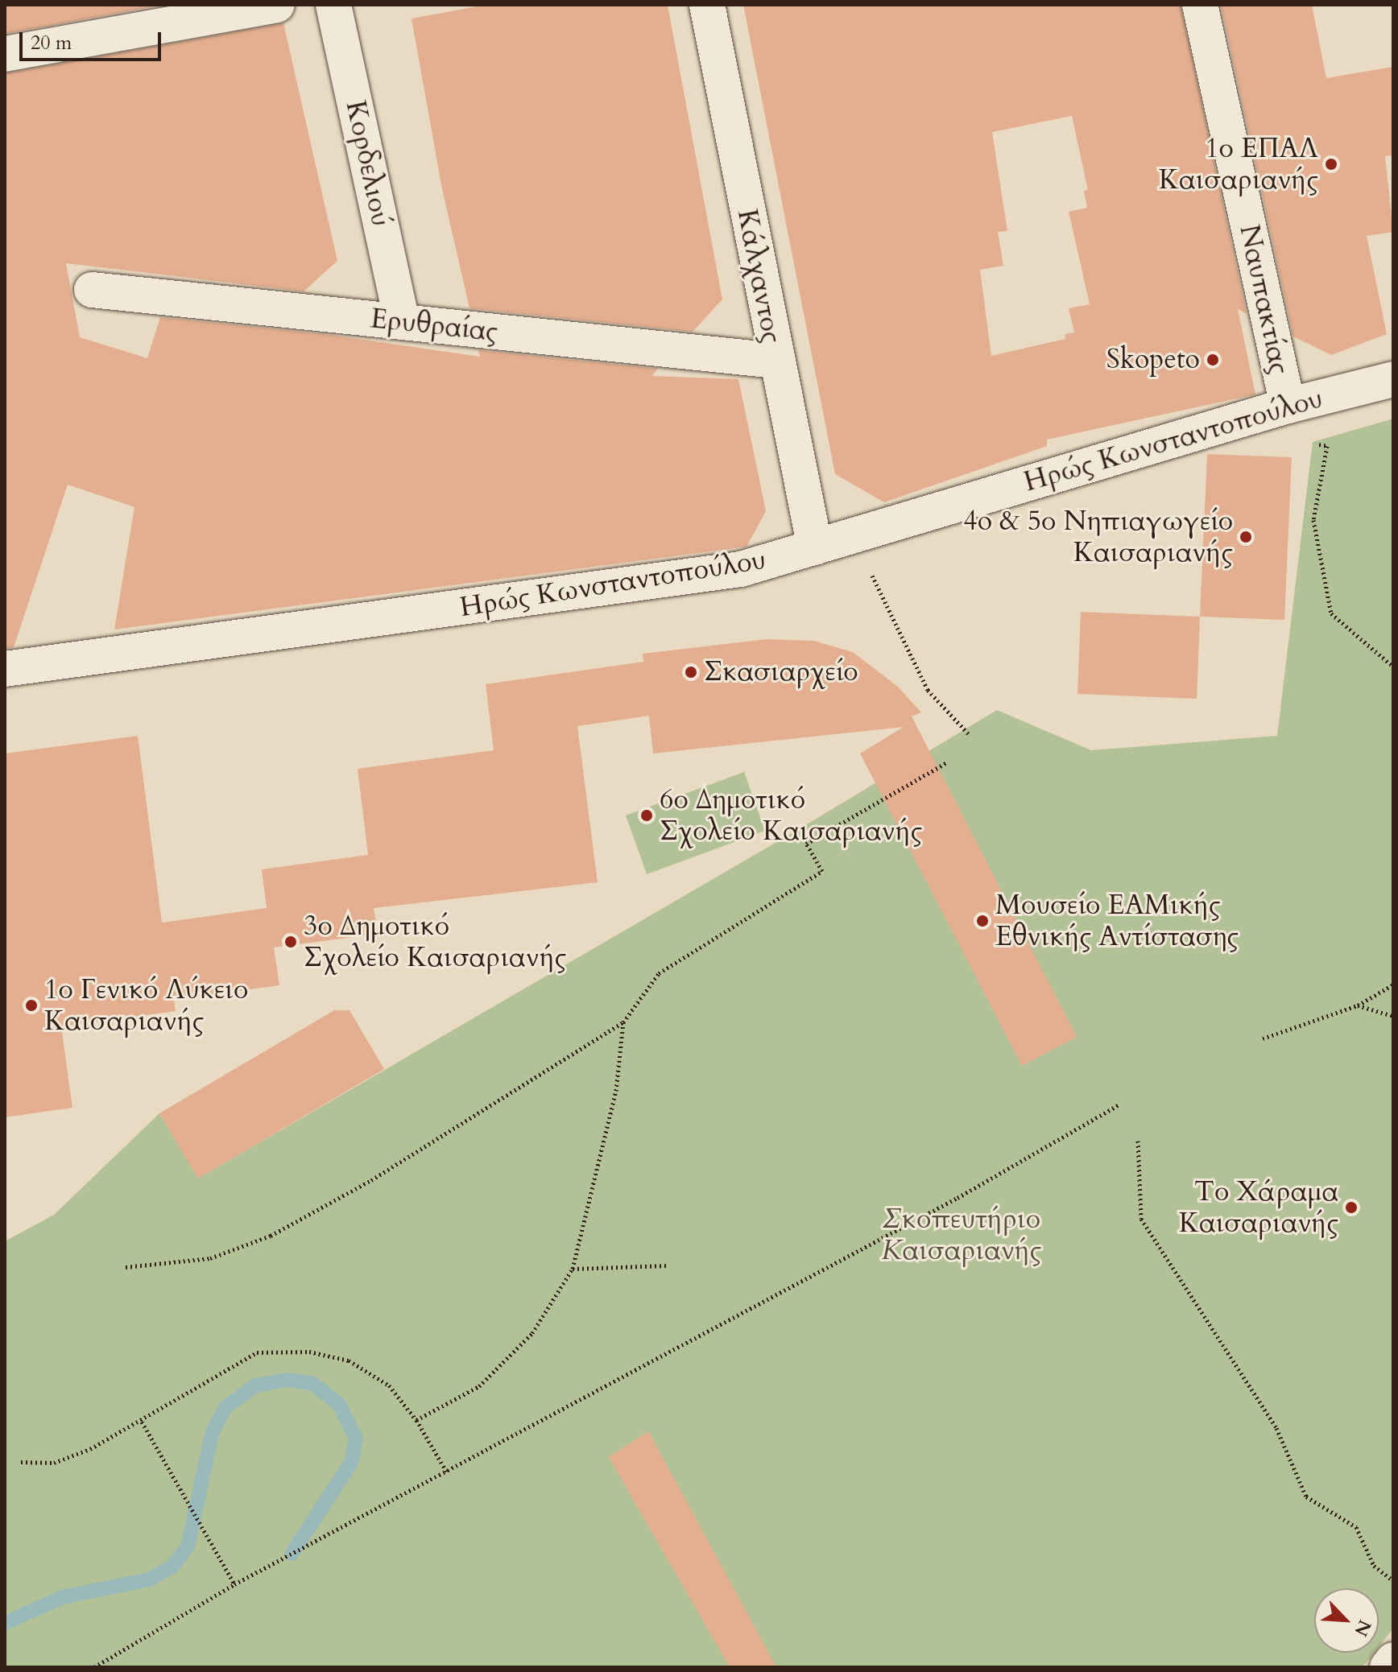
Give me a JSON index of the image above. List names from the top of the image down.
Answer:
{
  "streets": {
    "street": [
      "Κορδελιού",
      "Κάλχαντος",
      "Ναυπακτίας",
      "Ερυθραίας",
      "Ηρώς Κωνσταντοπούλου"
    ]
  },
  "crossings": [
    ["Κορδελιού", "Ερυθραίας"],
    ["Κάλχαντος", "Ερυθραίας"],
    ["Κάλχαντος", "Ηρώς Κωνσταντοπούλου"],
    ["Ναυπακτίας", "Ηρώς Κωνσταντοπούλου"]
  ],
  "parks": ["Σκοπευτήριο Καισαριανής"],
  "places": [
    "1ο ΕΠΑΛ Καισαριανής",
    "Skopeto",
    "4o & 5ο Νηπιαγωγείο Καισαριανής",
    "Σκασιαρχείο",
    "6ο Δημοτικό Σχολείο Καισαριανής",
    "Μουσείο ΕΑΜικής Εθνικής Αντίστασης",
    "3ο Δημοτικό Σχολείο Καισαριανής",
    "1ο Γενικό Λύκειο Καισαριανής",
    "Το Χάραμα Καισαριανής"
  ],
  "scale_bar": "20 m",
  "north": "bottom right"
}
